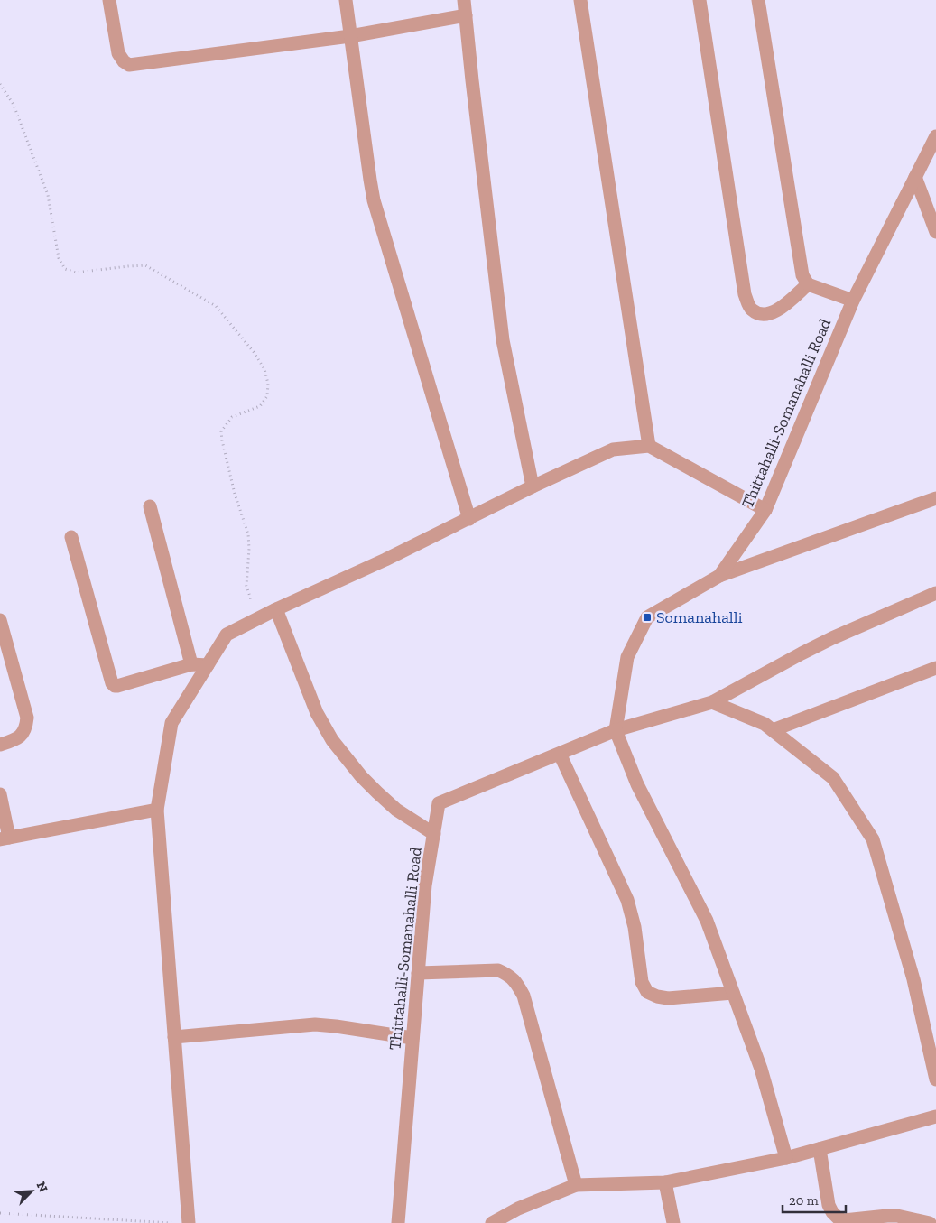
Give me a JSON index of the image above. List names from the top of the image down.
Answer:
{
  "streets": {
    "street": ["Thittahalli-Somanahalli Road"]
  },
  "places": {
    "transit": ["Somanahalli"]
  },
  "scale_bar": "20 m",
  "north": "top right"
}
